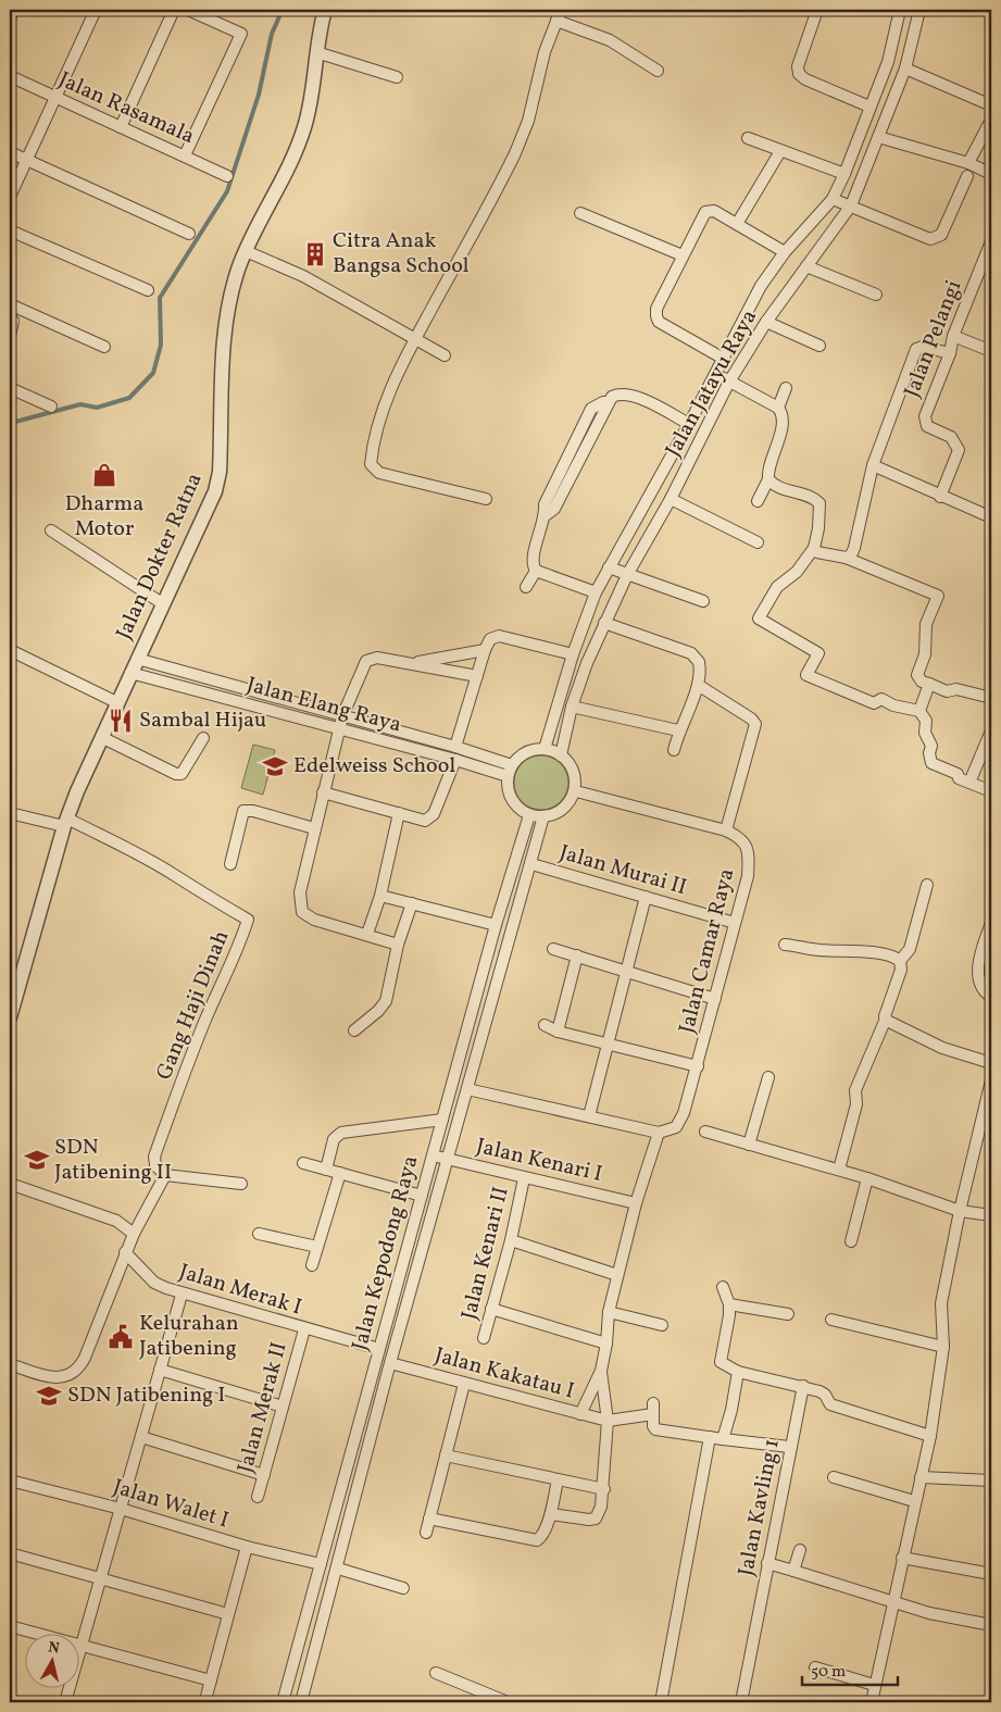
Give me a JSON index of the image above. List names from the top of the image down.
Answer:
{
  "streets": {
    "street": [
      "Jalan Rasamala",
      "Jalan Pelangi",
      "Jalan Jatayu Raya",
      "Jalan Dokter Ratna",
      "Jalan Elang Raya",
      "Jalan Murai II",
      "Jalan Camar Raya",
      "Gang Haji Dinah",
      "Jalan Kenari I",
      "Jalan Kepodong Raya",
      "Jalan Kenari II",
      "Jalan Merak I",
      "Jalan Kakatau I",
      "Jalan Merak II",
      "Jalan Walet I",
      "Jalan Kavling 1"
    ]
  },
  "crossings": [
    ["Jalan Jatayu Raya", "Jalan Elang Raya"],
    ["Jalan Jatayu Raya", "Jalan Camar Raya"],
    ["Jalan Jatayu Raya", "Jalan Kepodong Raya"],
    ["Jalan Dokter Ratna", "Jalan Elang Raya"],
    ["Jalan Dokter Ratna", "Gang Haji Dinah"],
    ["Jalan Elang Raya", "Jalan Camar Raya"],
    ["Jalan Elang Raya", "Jalan Kepodong Raya"],
    ["Jalan Murai II", "Jalan Camar Raya"],
    ["Jalan Murai II", "Jalan Kepodong Raya"],
    ["Jalan Camar Raya", "Jalan Kepodong Raya"],
    ["Jalan Kenari I", "Jalan Kepodong Raya"],
    ["Jalan Kenari I", "Jalan Kenari II"],
    ["Jalan Kepodong Raya", "Jalan Merak I"],
    ["Jalan Kepodong Raya", "Jalan Kakatau I"],
    ["Jalan Kepodong Raya", "Jalan Walet I"],
    ["Jalan Merak I", "Jalan Merak II"]
  ],
  "places": {
    "building": ["Citra Anak Bangsa School"],
    "shop": ["Dharma Motor"],
    "restaurant": ["Sambal Hijau"],
    "school or university": ["Edelweiss School", "SDN Jatibening II", "SDN Jatibening I"],
    "public building": ["Kelurahan Jatibening"]
  },
  "scale_bar": "50 m",
  "north": "top"
}
